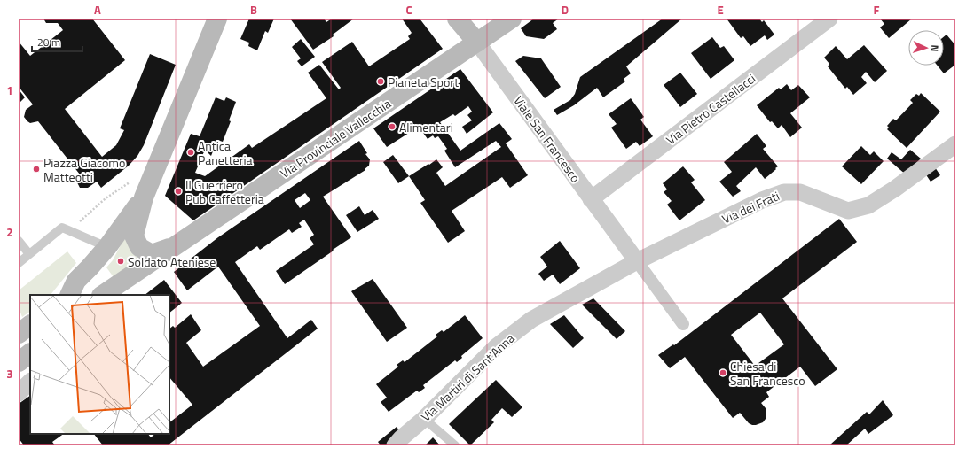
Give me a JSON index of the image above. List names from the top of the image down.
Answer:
{
  "streets": {
    "main road": ["Via Provinciale Vallecchia", "Viale San Francesco"],
    "street": ["Via Pietro Castellacci", "Via dei Frati", "Via Martiri di Sant'Anna"]
  },
  "crossings": [
    ["Via Pietro Castellacci", "Viale San Francesco"],
    ["Via Provinciale Vallecchia", "Viale San Francesco"],
    ["Viale San Francesco", "Via dei Frati"],
    ["Viale San Francesco", "Via Martiri di Sant'Anna"],
    ["Via dei Frati", "Via Martiri di Sant'Anna"]
  ],
  "places": [
    "Pianeta Sport",
    "Alimentari",
    "Antica Panetteria",
    "Piazza Giacomo Matteotti",
    "Il Guerriero Pub Caffetteria",
    "Soldato Ateniese",
    "Chiesa di San Francesco"
  ],
  "scale_bar": "20 m",
  "north": "right",
  "grid": {
    "columns": [
      "A",
      "B",
      "C",
      "D",
      "E",
      "F"
    ],
    "rows": ["1", "2", "3"]
  }
}
